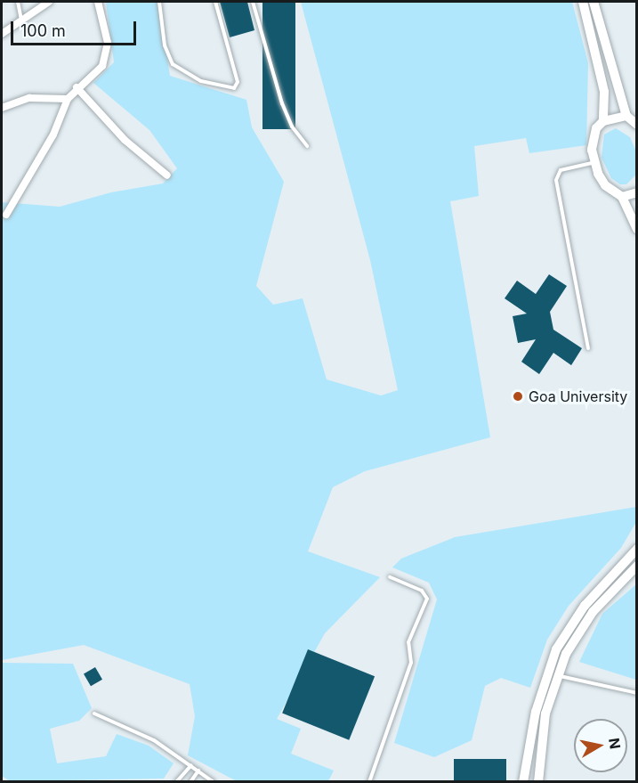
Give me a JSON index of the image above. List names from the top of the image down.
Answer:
{
  "places": ["Goa University"],
  "scale_bar": "100 m",
  "north": "right"
}
